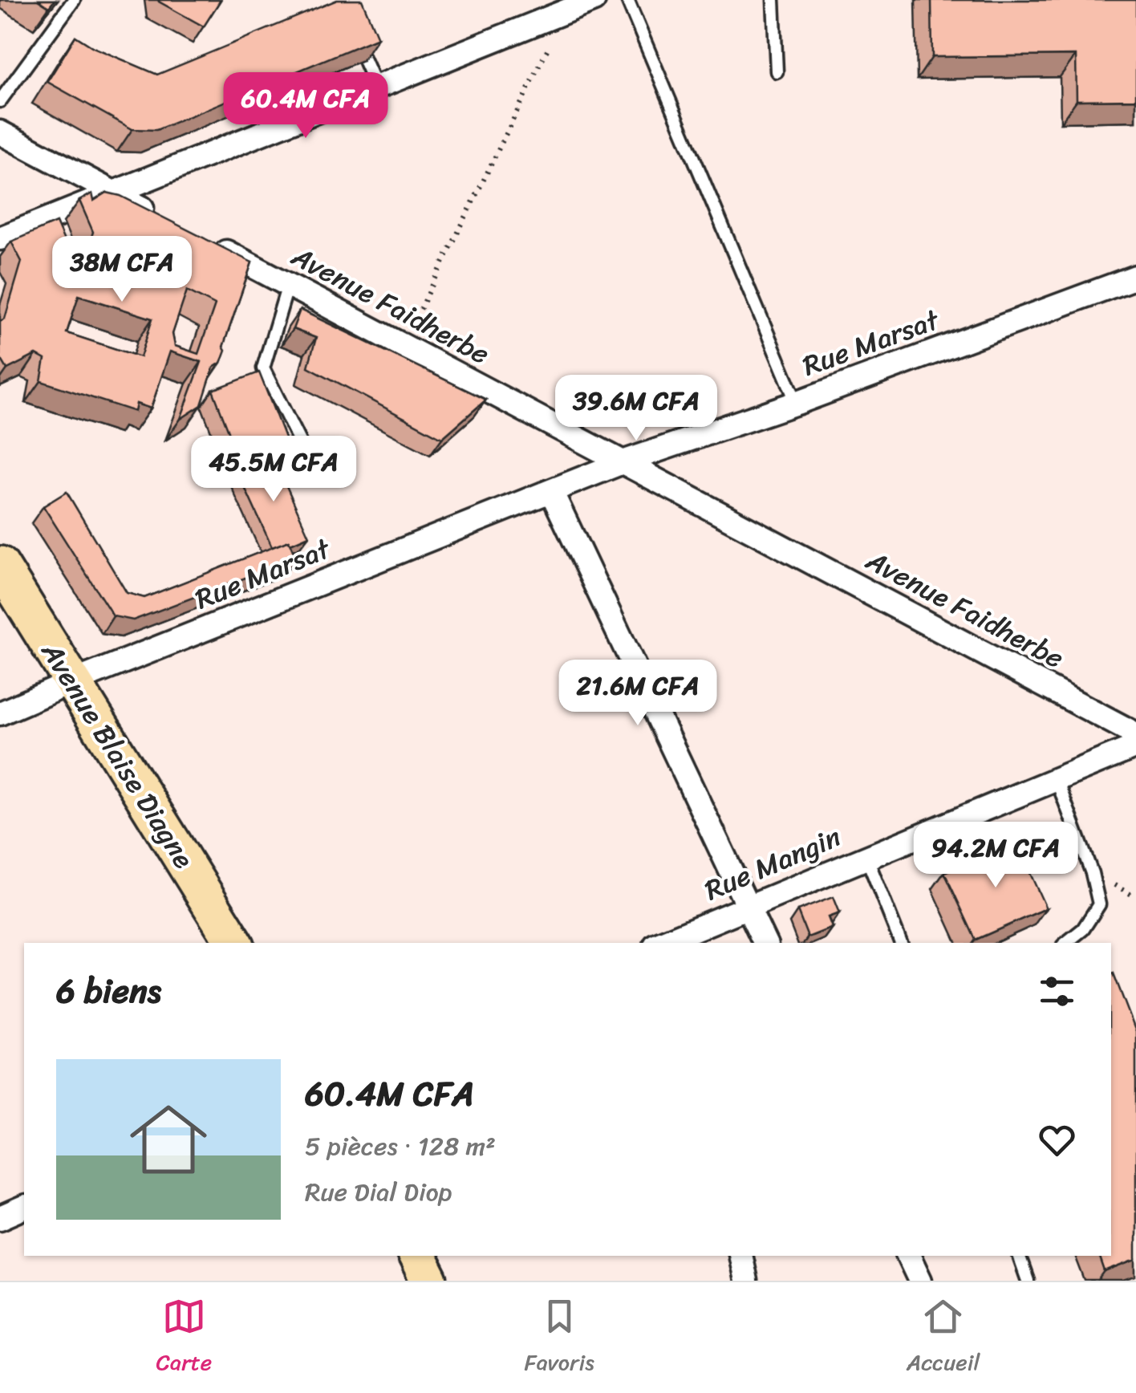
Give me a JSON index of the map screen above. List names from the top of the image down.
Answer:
{
  "streets": {
    "main road": ["Avenue Blaise Diagne"],
    "street": ["Avenue Faidherbe", "Rue Marsat", "Rue Mangin"]
  },
  "crossings": [
    ["Avenue Faidherbe", "Rue Marsat"],
    ["Rue Marsat", "Avenue Blaise Diagne"]
  ],
  "page": {
    "price": [
      "60.4M CFA",
      "38M CFA",
      "39.6M CFA",
      "45.5M CFA",
      "21.6M CFA",
      "94.2M CFA"
    ],
    "heading": "6 biens",
    "list": [
      {
        "name": "60.4M CFA",
        "note": "5 pièces · 128 m² · Rue Dial Diop"
      }
    ],
    "tabs": ["Carte", "Favoris", "Accueil"]
  }
}
